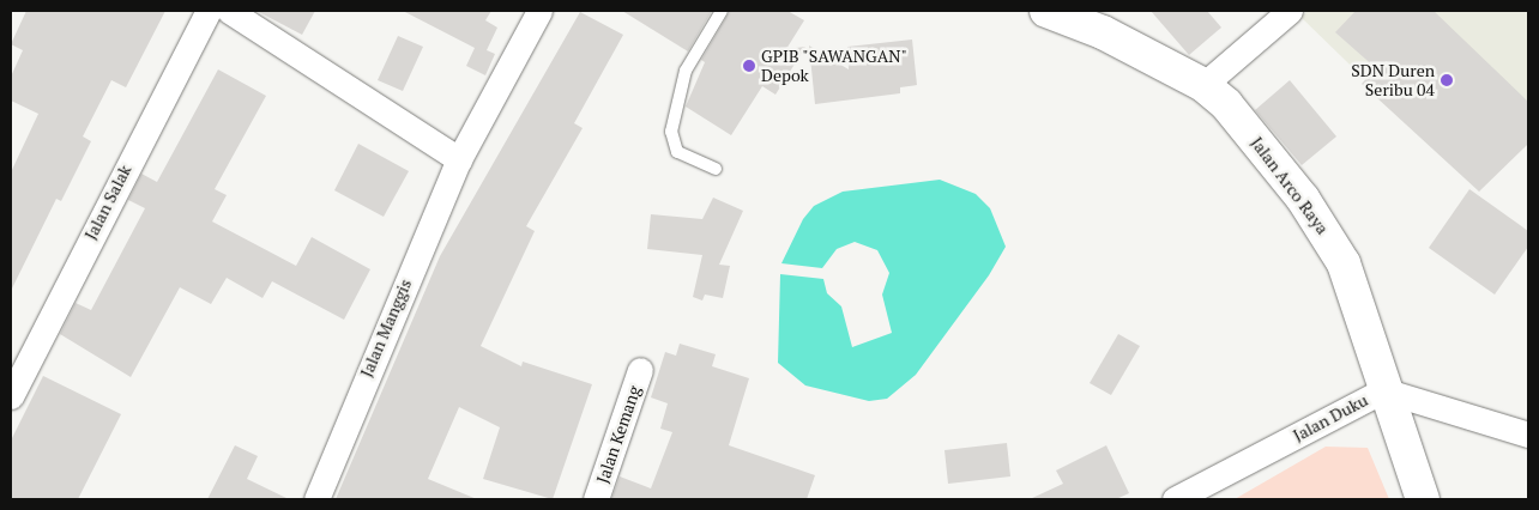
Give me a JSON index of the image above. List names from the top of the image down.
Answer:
{
  "streets": {
    "main road": ["Jalan Arco Raya"],
    "street": [
      "Jalan Salak",
      "Jalan Manggis",
      "Jalan Duku",
      "Jalan Kemang"
    ]
  },
  "crossings": [
    ["Jalan Arco Raya", "Jalan Duku"]
  ],
  "places": ["GPIB \"SAWANGAN\" Depok", "SDN Duren Seribu 04"]
}
